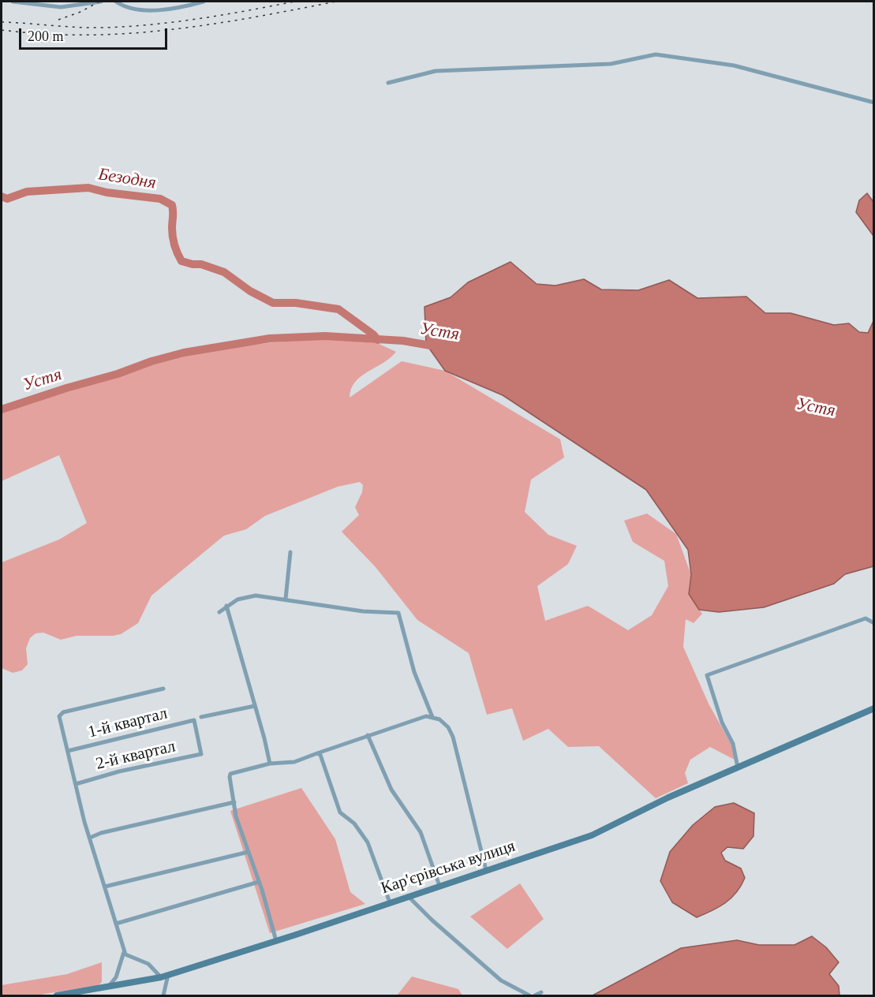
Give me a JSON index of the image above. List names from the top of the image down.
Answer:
{
  "streets": {
    "street": ["1-й квартал", "2-й квартал", "Кар'єрівська вулиця"]
  },
  "crossings": [
    ["1-й квартал", "2-й квартал"]
  ],
  "water": ["Безодня", "Устя"],
  "scale_bar": "200 m"
}
